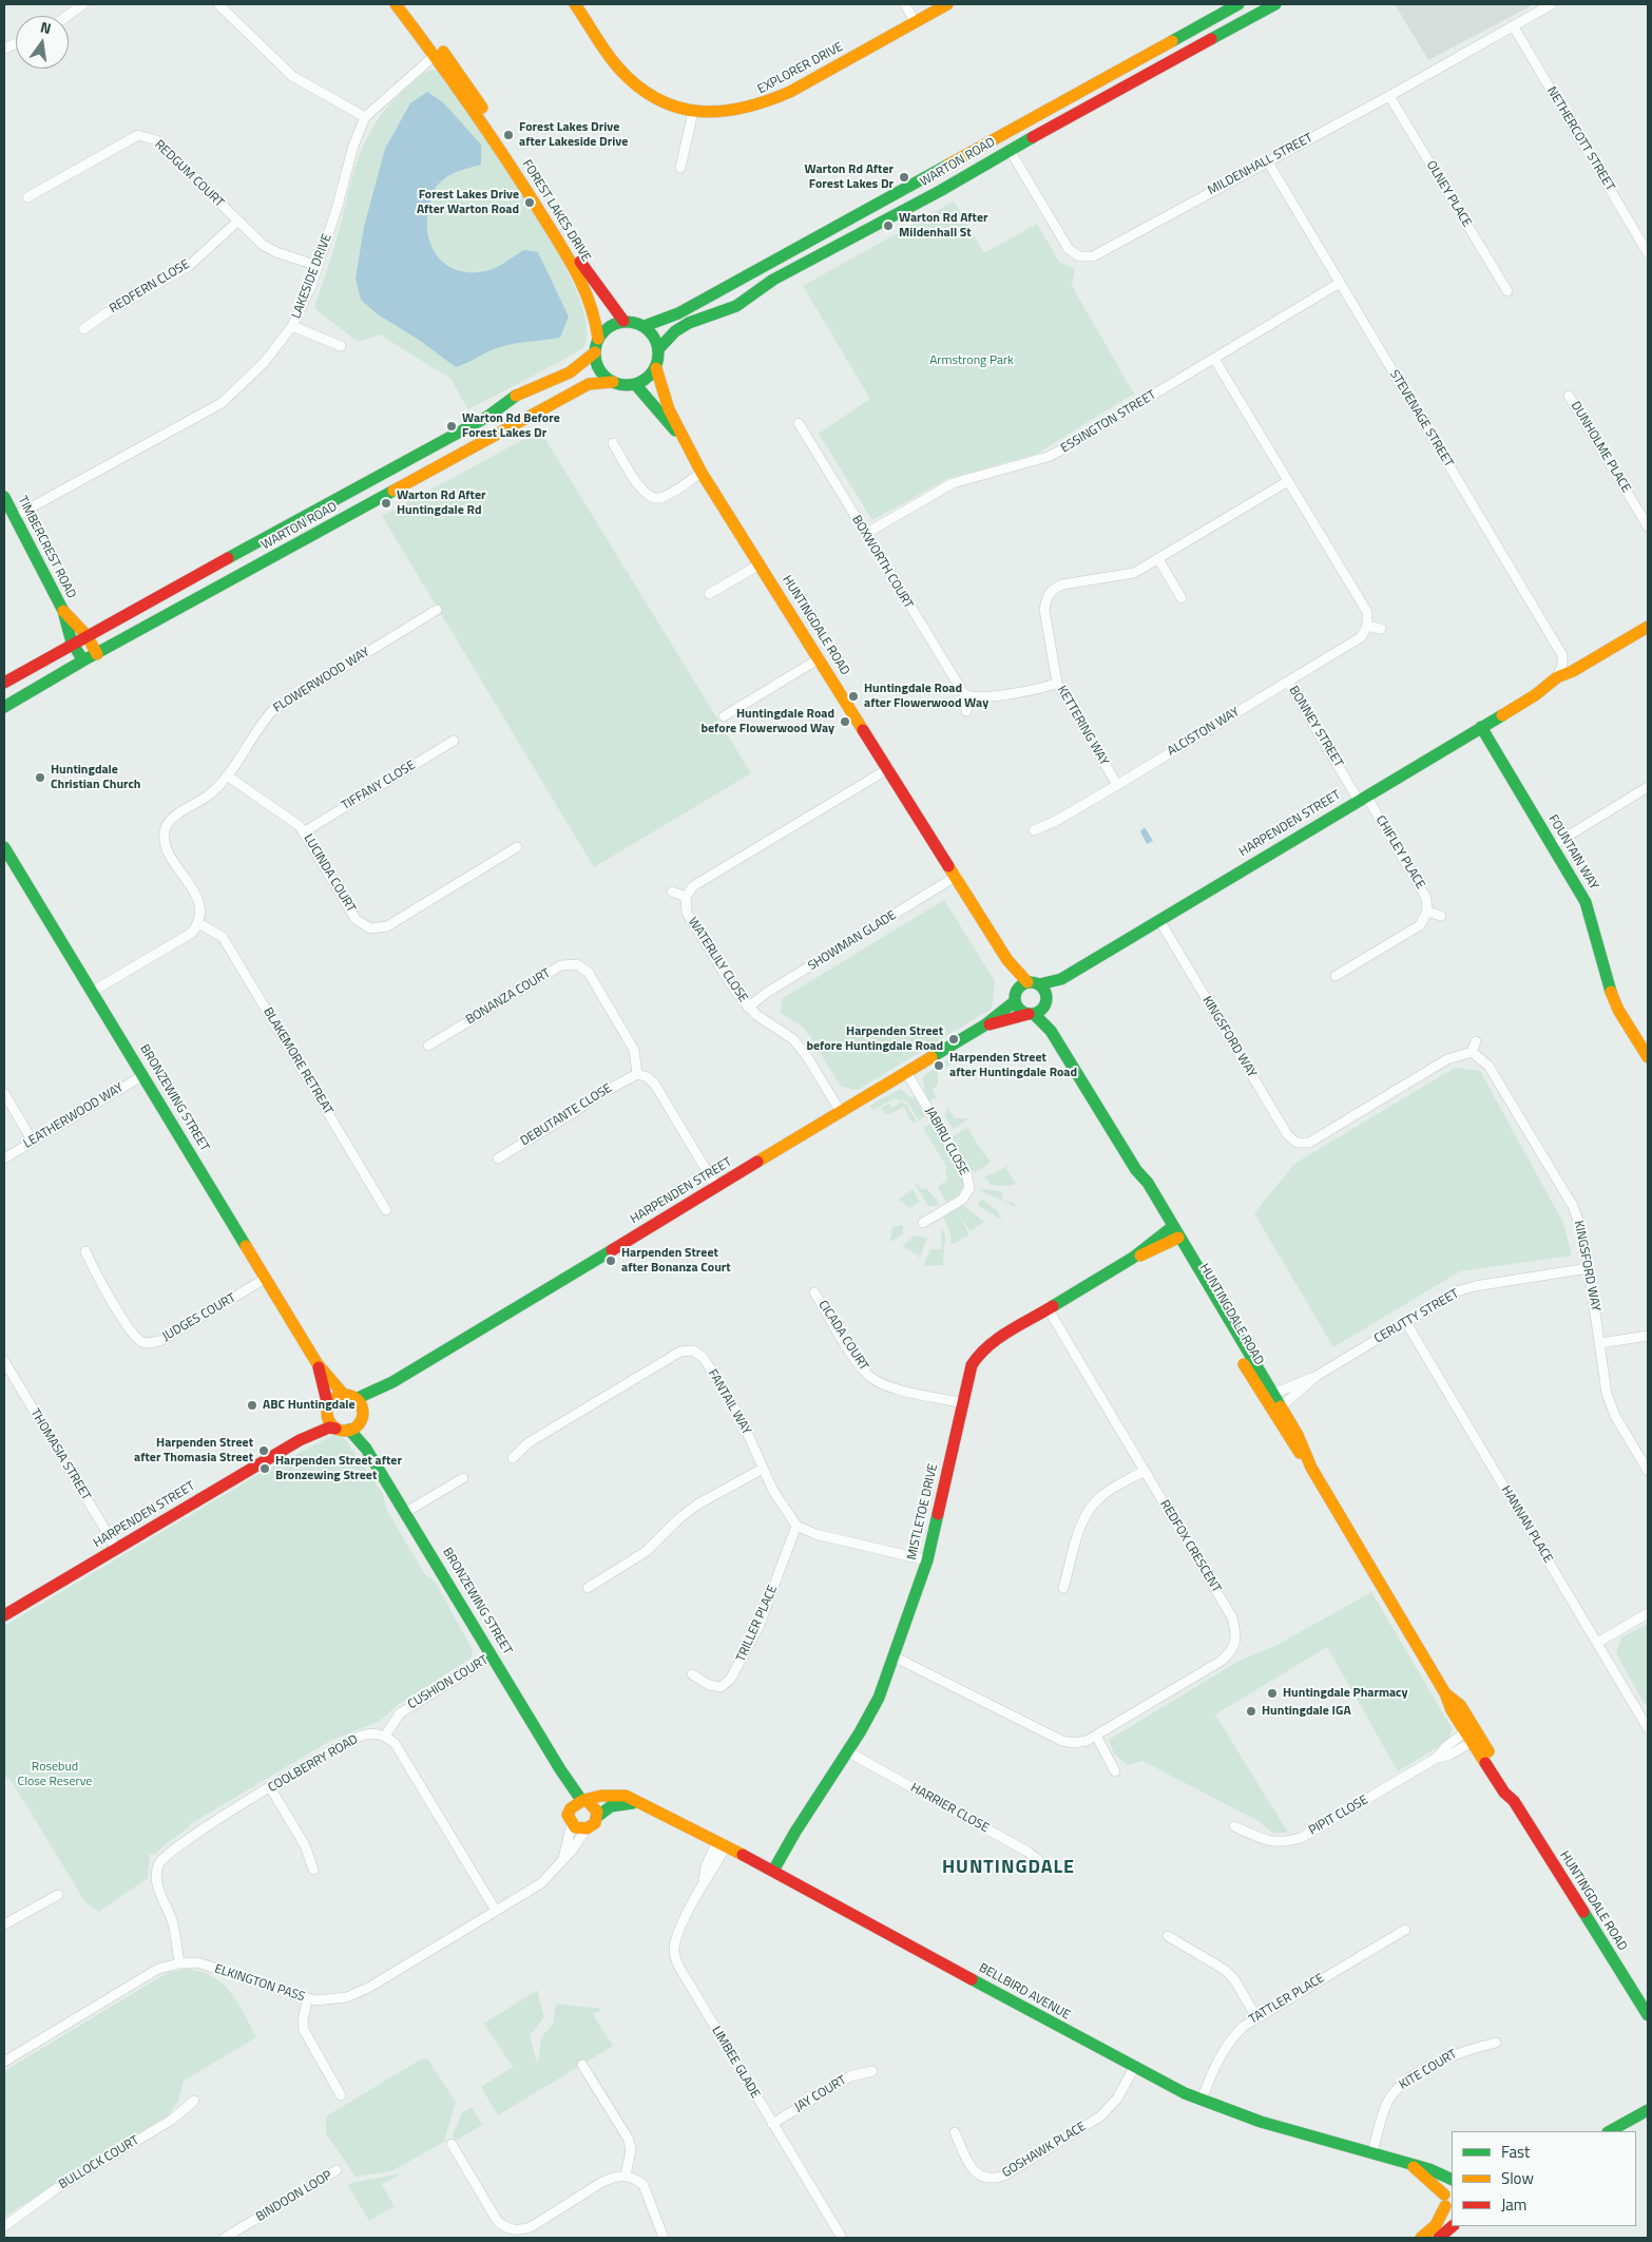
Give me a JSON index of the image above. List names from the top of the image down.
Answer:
{
  "streets": {
    "street": [
      "EXPLORER DRIVE",
      "NETHERCOTT STREET",
      "WARTON ROAD",
      "MILDENHALL STREET",
      "REDGUM COURT",
      "OLNEY PLACE",
      "FOREST LAKES DRIVE",
      "LAKESIDE DRIVE",
      "REDFERN CLOSE",
      "STEVENAGE STREET",
      "ESSINGTON STREET",
      "DUNHOLME PLACE",
      "TIMBERCREST ROAD",
      "BOXWORTH COURT",
      "HUNTINGDALE ROAD",
      "FLOWERWOOD WAY",
      "KETTERING WAY",
      "BONNEY STREET",
      "ALCISTON WAY",
      "TIFFANY CLOSE",
      "HARPENDEN STREET",
      "CHIFLEY PLACE",
      "FOUNTAIN WAY",
      "LUCINDA COURT",
      "SHOWMAN GLADE",
      "WATERLILY CLOSE",
      "BONANZA COURT",
      "KINGSFORD WAY",
      "BLAKEMORE RETREAT",
      "BRONZEWING STREET",
      "DEBUTANTE CLOSE",
      "LEATHERWOOD WAY",
      "JABIRU CLOSE",
      "CERUTTY STREET",
      "JUDGES COURT",
      "CICADA COURT",
      "FANTAIL WAY",
      "THOMASIA STREET",
      "MISTLETOE DRIVE",
      "HANNAN PLACE",
      "REDFOX CRESCENT",
      "TRILLER PLACE",
      "CUSHION COURT",
      "COOLBERRY ROAD",
      "HARRIER CLOSE",
      "PIPIT CLOSE",
      "ELKINGTON PASS",
      "BELLBIRD AVENUE",
      "TATTLER PLACE",
      "LIMBEE GLADE",
      "KITE COURT",
      "JAY COURT",
      "GOSHAWK PLACE",
      "BULLOCK COURT",
      "BINDOON LOOP"
    ]
  },
  "crossings": [
    ["NETHERCOTT STREET", "MILDENHALL STREET"],
    ["WARTON ROAD", "MILDENHALL STREET"],
    ["WARTON ROAD", "FOREST LAKES DRIVE"],
    ["WARTON ROAD", "TIMBERCREST ROAD"],
    ["WARTON ROAD", "HUNTINGDALE ROAD"],
    ["MILDENHALL STREET", "OLNEY PLACE"],
    ["MILDENHALL STREET", "STEVENAGE STREET"],
    ["REDGUM COURT", "LAKESIDE DRIVE"],
    ["REDGUM COURT", "REDFERN CLOSE"],
    ["FOREST LAKES DRIVE", "LAKESIDE DRIVE"],
    ["FOREST LAKES DRIVE", "HUNTINGDALE ROAD"],
    ["LAKESIDE DRIVE", "TIMBERCREST ROAD"],
    ["STEVENAGE STREET", "ESSINGTON STREET"],
    ["STEVENAGE STREET", "HARPENDEN STREET"],
    ["ESSINGTON STREET", "BOXWORTH COURT"],
    ["HUNTINGDALE ROAD", "HARPENDEN STREET"],
    ["HUNTINGDALE ROAD", "SHOWMAN GLADE"],
    ["HUNTINGDALE ROAD", "CERUTTY STREET"],
    ["HUNTINGDALE ROAD", "MISTLETOE DRIVE"],
    ["HUNTINGDALE ROAD", "PIPIT CLOSE"],
    ["FLOWERWOOD WAY", "LUCINDA COURT"],
    ["FLOWERWOOD WAY", "BLAKEMORE RETREAT"],
    ["KETTERING WAY", "ALCISTON WAY"],
    ["BONNEY STREET", "ALCISTON WAY"],
    ["BONNEY STREET", "HARPENDEN STREET"],
    ["BONNEY STREET", "CHIFLEY PLACE"],
    ["TIFFANY CLOSE", "LUCINDA COURT"],
    ["HARPENDEN STREET", "CHIFLEY PLACE"],
    ["HARPENDEN STREET", "FOUNTAIN WAY"],
    ["HARPENDEN STREET", "WATERLILY CLOSE"],
    ["HARPENDEN STREET", "KINGSFORD WAY"],
    ["HARPENDEN STREET", "BRONZEWING STREET"],
    ["HARPENDEN STREET", "JABIRU CLOSE"],
    ["HARPENDEN STREET", "THOMASIA STREET"],
    ["SHOWMAN GLADE", "WATERLILY CLOSE"],
    ["BONANZA COURT", "DEBUTANTE CLOSE"],
    ["KINGSFORD WAY", "CERUTTY STREET"],
    ["BRONZEWING STREET", "LEATHERWOOD WAY"],
    ["BRONZEWING STREET", "JUDGES COURT"],
    ["BRONZEWING STREET", "CUSHION COURT"],
    ["BRONZEWING STREET", "ELKINGTON PASS"],
    ["BRONZEWING STREET", "BELLBIRD AVENUE"],
    ["CERUTTY STREET", "HANNAN PLACE"],
    ["CICADA COURT", "MISTLETOE DRIVE"],
    ["FANTAIL WAY", "TRILLER PLACE"],
    ["MISTLETOE DRIVE", "REDFOX CRESCENT"],
    ["MISTLETOE DRIVE", "HARRIER CLOSE"],
    ["MISTLETOE DRIVE", "BELLBIRD AVENUE"],
    ["CUSHION COURT", "COOLBERRY ROAD"],
    ["COOLBERRY ROAD", "ELKINGTON PASS"],
    ["ELKINGTON PASS", "BELLBIRD AVENUE"],
    ["BELLBIRD AVENUE", "TATTLER PLACE"],
    ["BELLBIRD AVENUE", "LIMBEE GLADE"],
    ["BELLBIRD AVENUE", "KITE COURT"],
    ["BELLBIRD AVENUE", "GOSHAWK PLACE"],
    ["LIMBEE GLADE", "JAY COURT"]
  ],
  "districts": ["HUNTINGDALE"],
  "parks": ["Armstrong Park", "Rosebud Close Reserve"],
  "places": [
    "Forest Lakes Drive after Lakeside Drive",
    "Warton Rd After Forest Lakes Dr",
    "Forest Lakes Drive After Warton Road",
    "Warton Rd After Mildenhall St",
    "Warton Rd Before Forest Lakes Dr",
    "Warton Rd After Huntingdale Rd",
    "Huntingdale Road after Flowerwood Way",
    "Huntingdale Road before Flowerwood Way",
    "Huntingdale Christian Church",
    "Harpenden Street before Huntingdale Road",
    "Harpenden Street after Huntingdale Road",
    "Harpenden Street after Bonanza Court",
    "ABC Huntingdale",
    "Harpenden Street after Thomasia Street",
    "Harpenden Street after Bronzewing Street",
    "Huntingdale Pharmacy",
    "Huntingdale IGA"
  ],
  "legend": ["Fast", "Slow", "Jam"],
  "north": "top"
}
